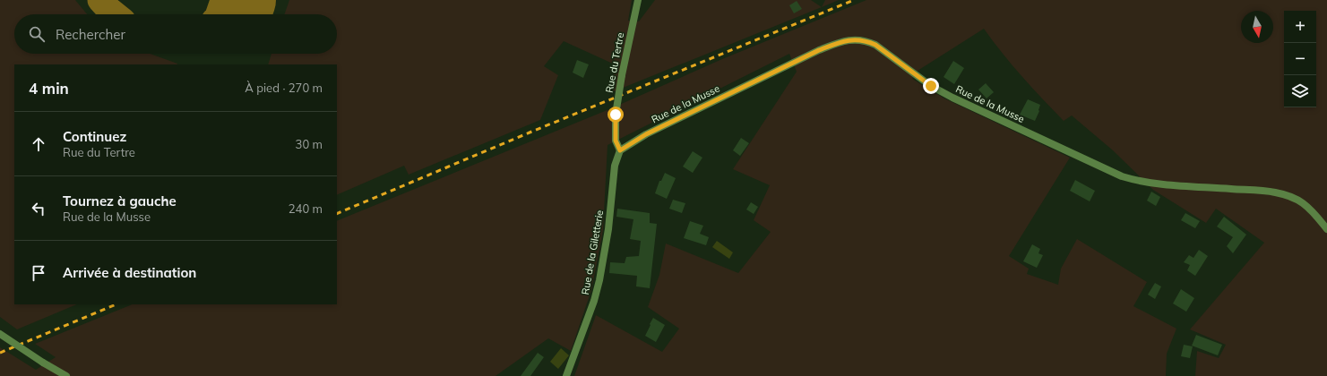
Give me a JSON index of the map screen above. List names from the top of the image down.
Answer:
{
  "streets": {
    "street": ["Rue du Tertre", "Rue de la Musse", "Rue de la Giletterie"]
  },
  "crossings": [
    ["Rue du Tertre", "Rue de la Musse"],
    ["Rue du Tertre", "Rue de la Giletterie"],
    ["Rue de la Musse", "Rue de la Giletterie"]
  ],
  "north": "bottom",
  "page": {
    "map_buttons": ["+", "−"],
    "search": "Rechercher",
    "heading": ["4 min", "À pied · 270 m"],
    "list": [
      ["Continuez", "Rue du Tertre", "30 m"],
      ["Tournez à gauche", "Rue de la Musse", "240 m"],
      "Arrivée à destination"
    ]
  }
}
